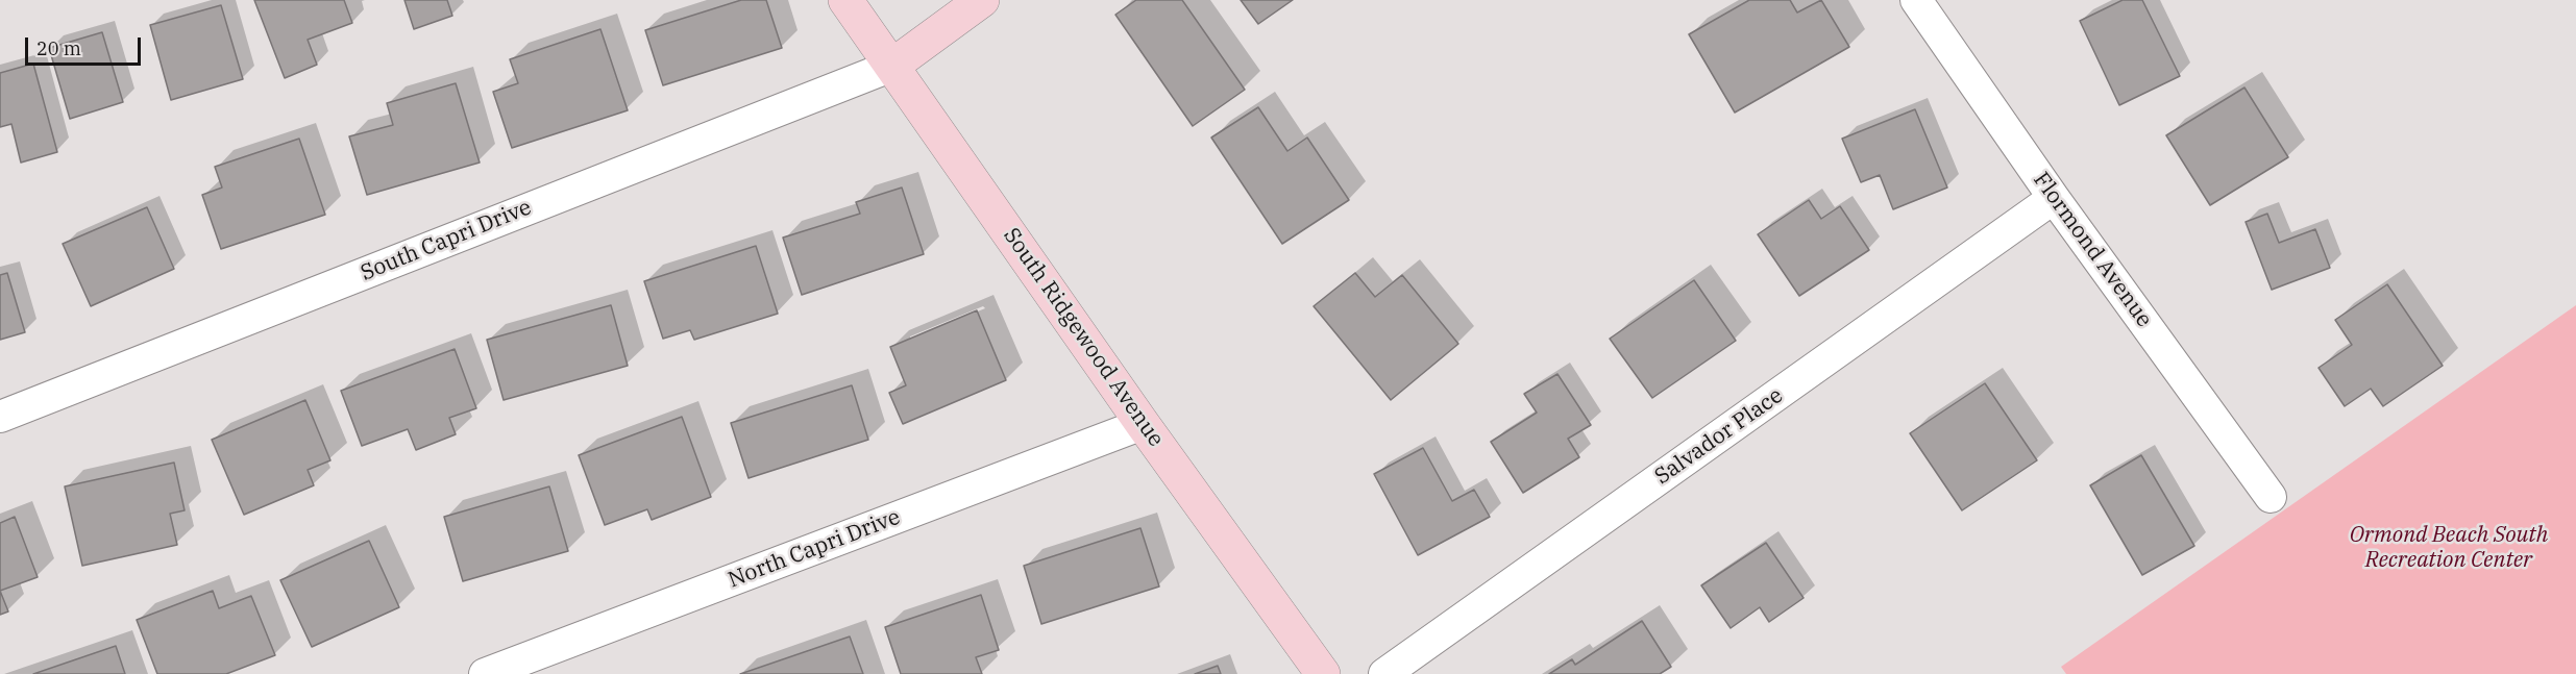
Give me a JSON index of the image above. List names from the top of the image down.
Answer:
{
  "streets": {
    "street": [
      "South Capri Drive",
      "Flormond Avenue",
      "South Ridgewood Avenue",
      "Salvador Place",
      "North Capri Drive"
    ]
  },
  "crossings": [
    ["South Capri Drive", "South Ridgewood Avenue"],
    ["Flormond Avenue", "Salvador Place"],
    ["South Ridgewood Avenue", "North Capri Drive"]
  ],
  "parks": ["Ormond Beach South Recreation Center"],
  "scale_bar": "20 m"
}
